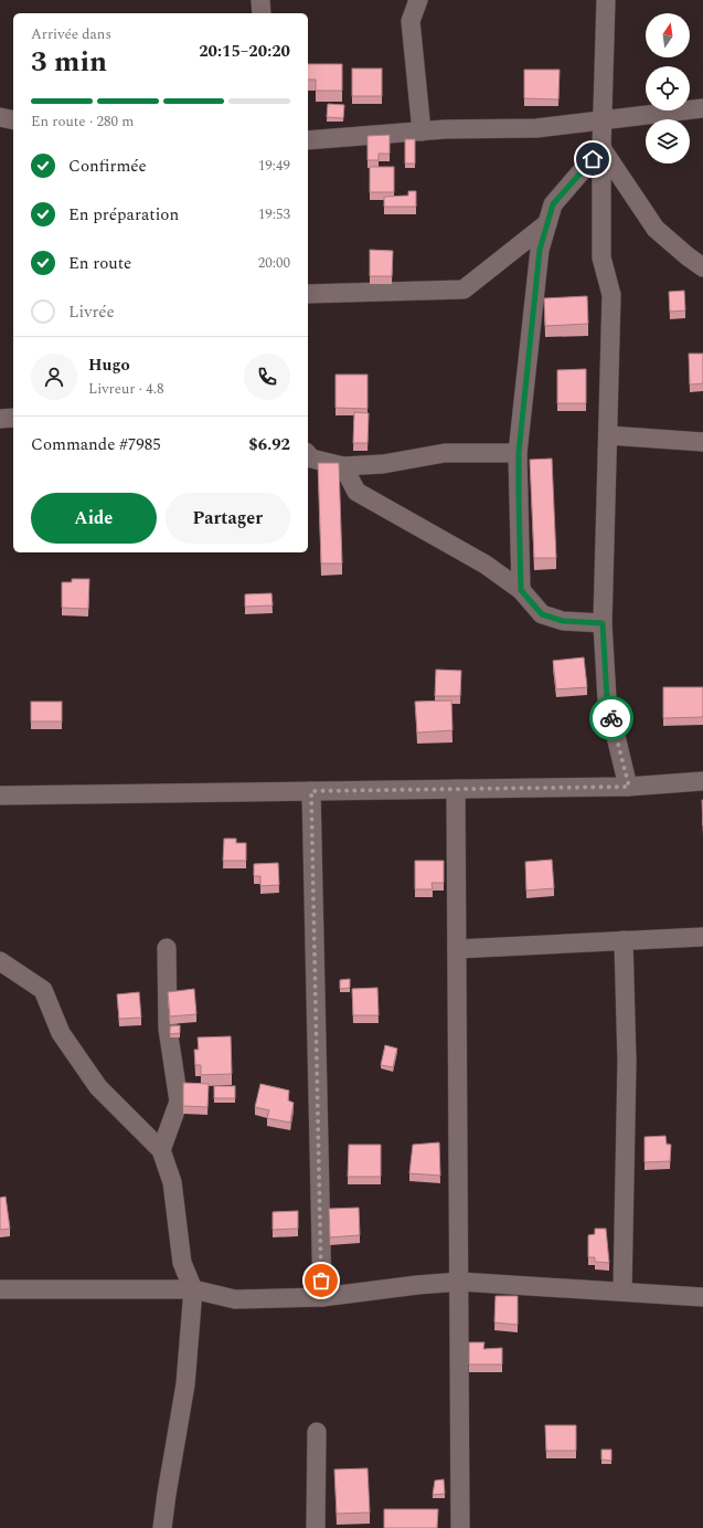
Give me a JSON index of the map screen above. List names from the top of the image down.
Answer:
{
  "north": "top",
  "page": {
    "heading": ["3 min", "Arrivée dans", "20:15–20:20"],
    "panel": [
      "Hugo",
      "Livreur · 4.8",
      "Commande #7985",
      "$6.92"
    ],
    "bar": "En route · 280 m",
    "list": [
      ["Confirmée", "19:49"],
      ["En préparation", "19:53"],
      ["En route", "20:00"],
      "Livrée"
    ],
    "buttons": ["Aide", "Partager"]
  }
}
